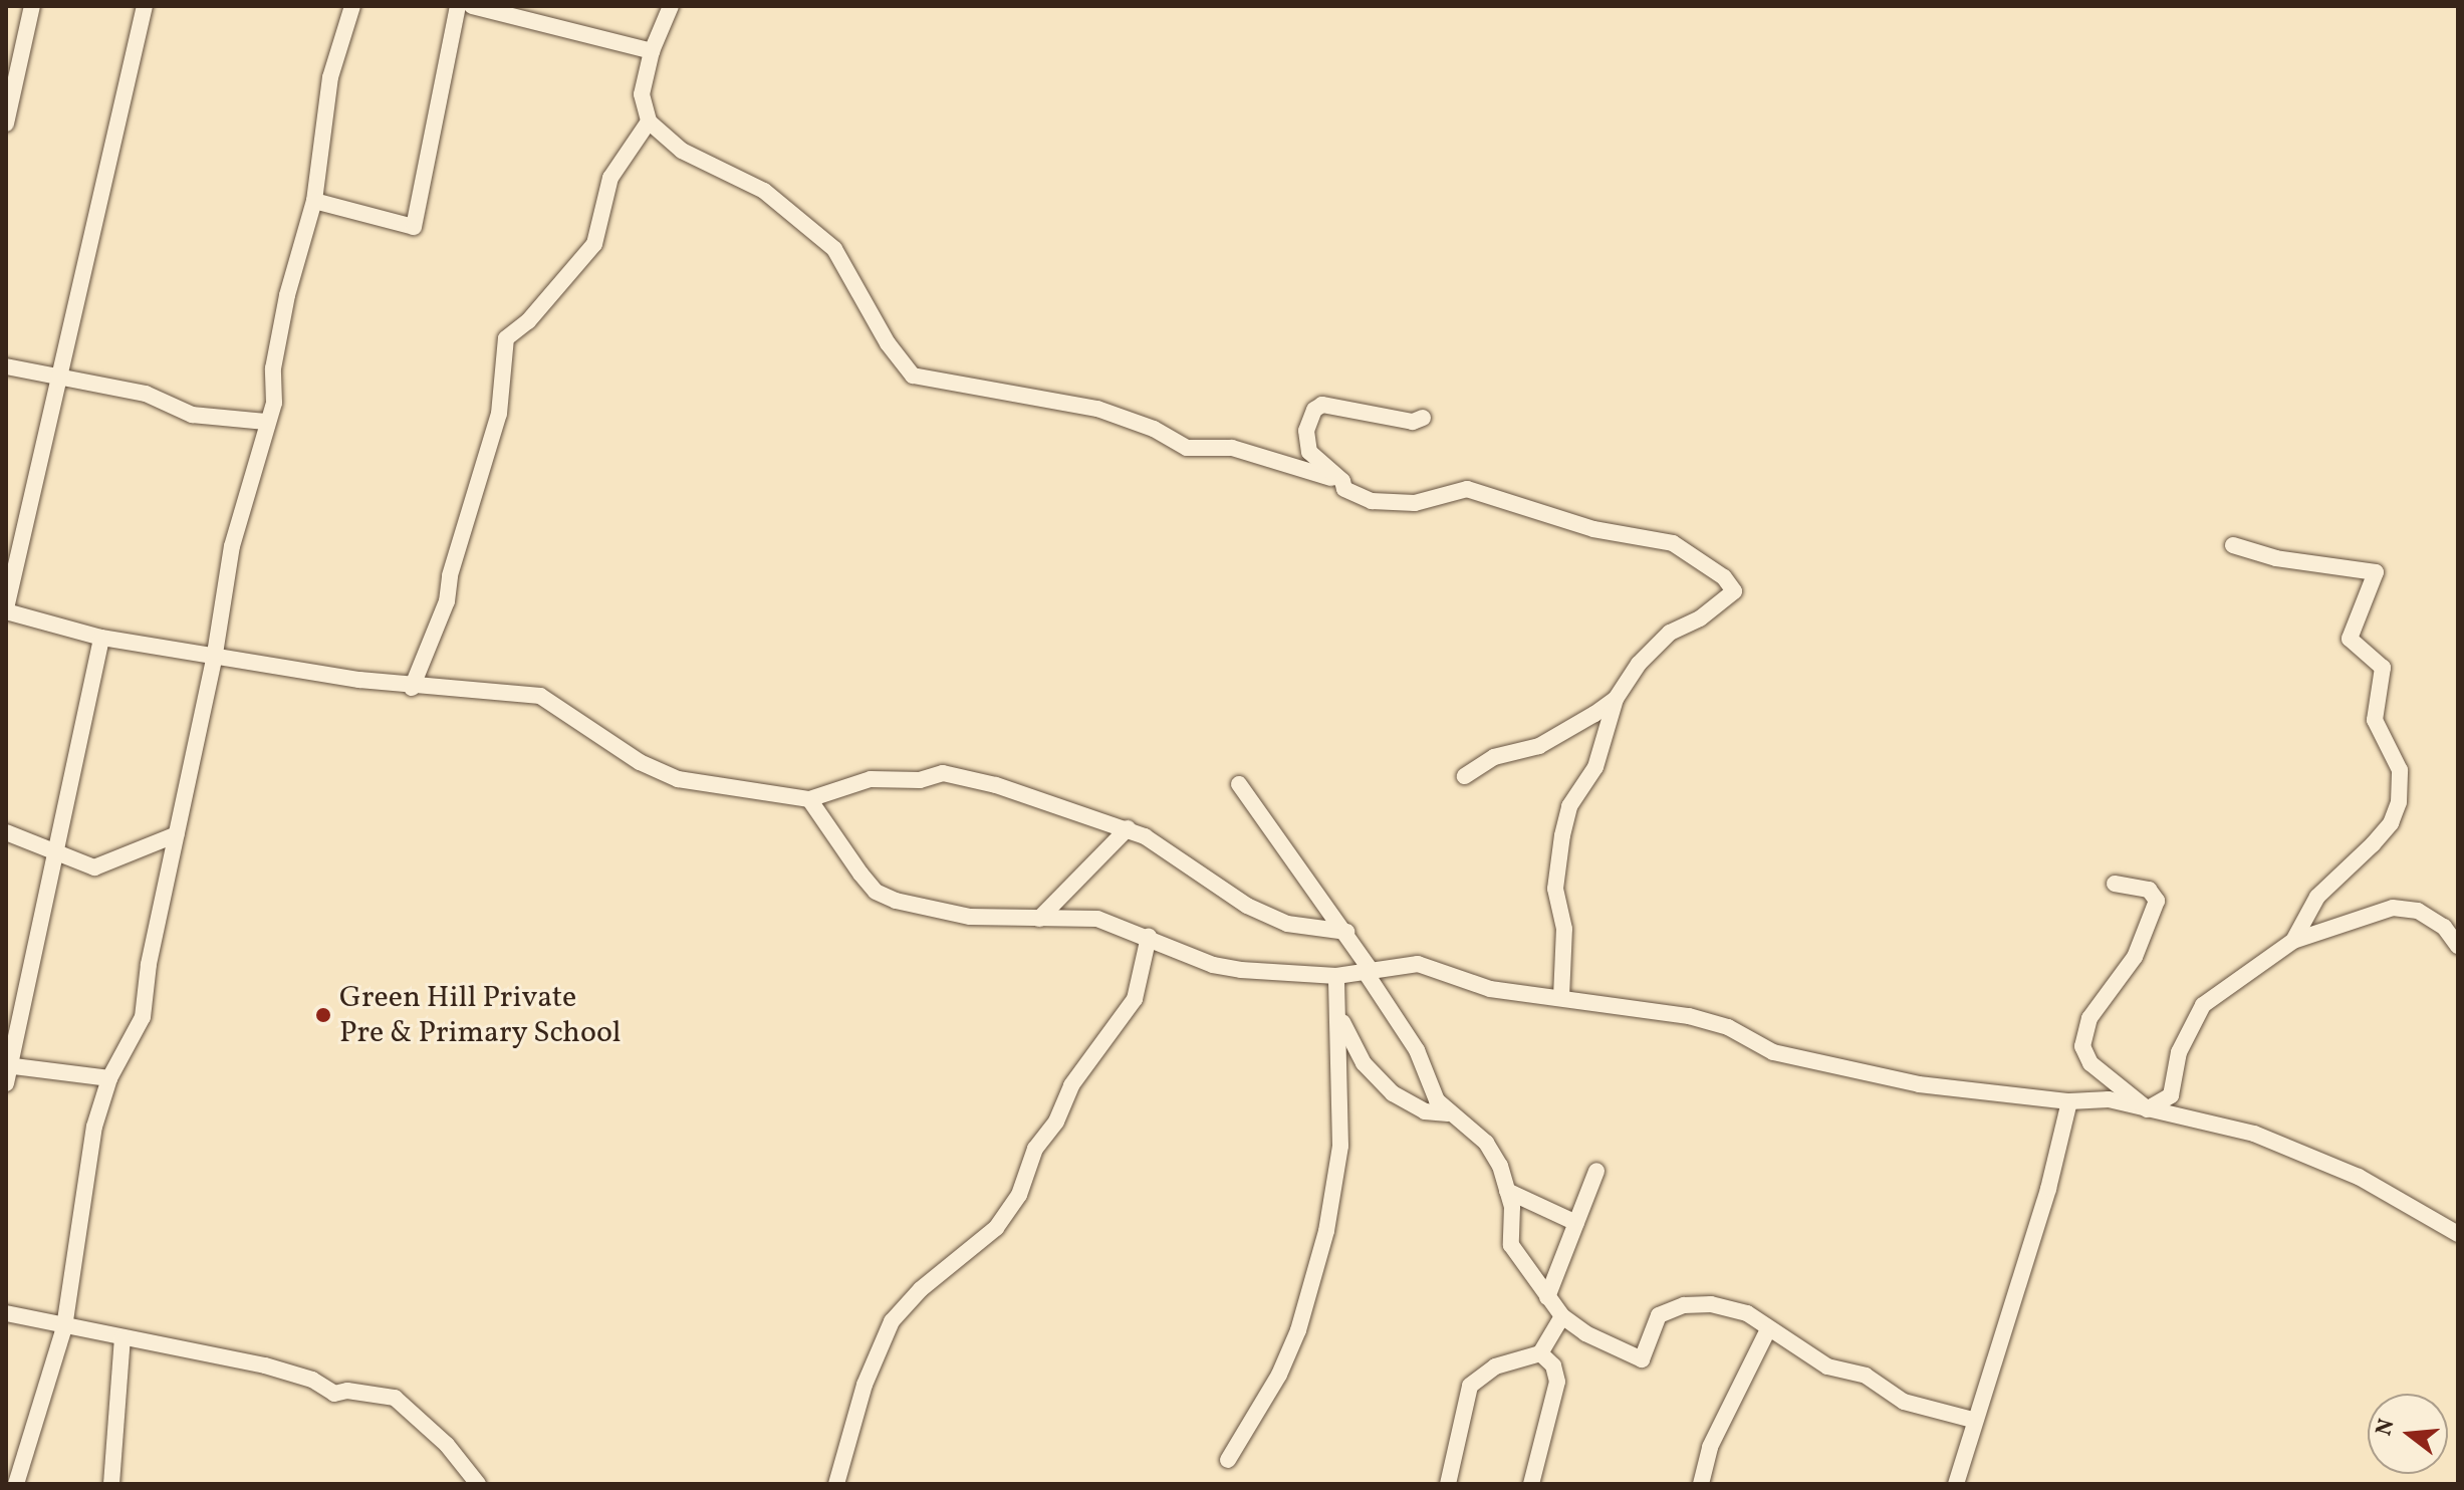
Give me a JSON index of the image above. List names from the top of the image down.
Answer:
{
  "places": ["Green Hill Private Pre & Primary School"],
  "north": "left"
}
